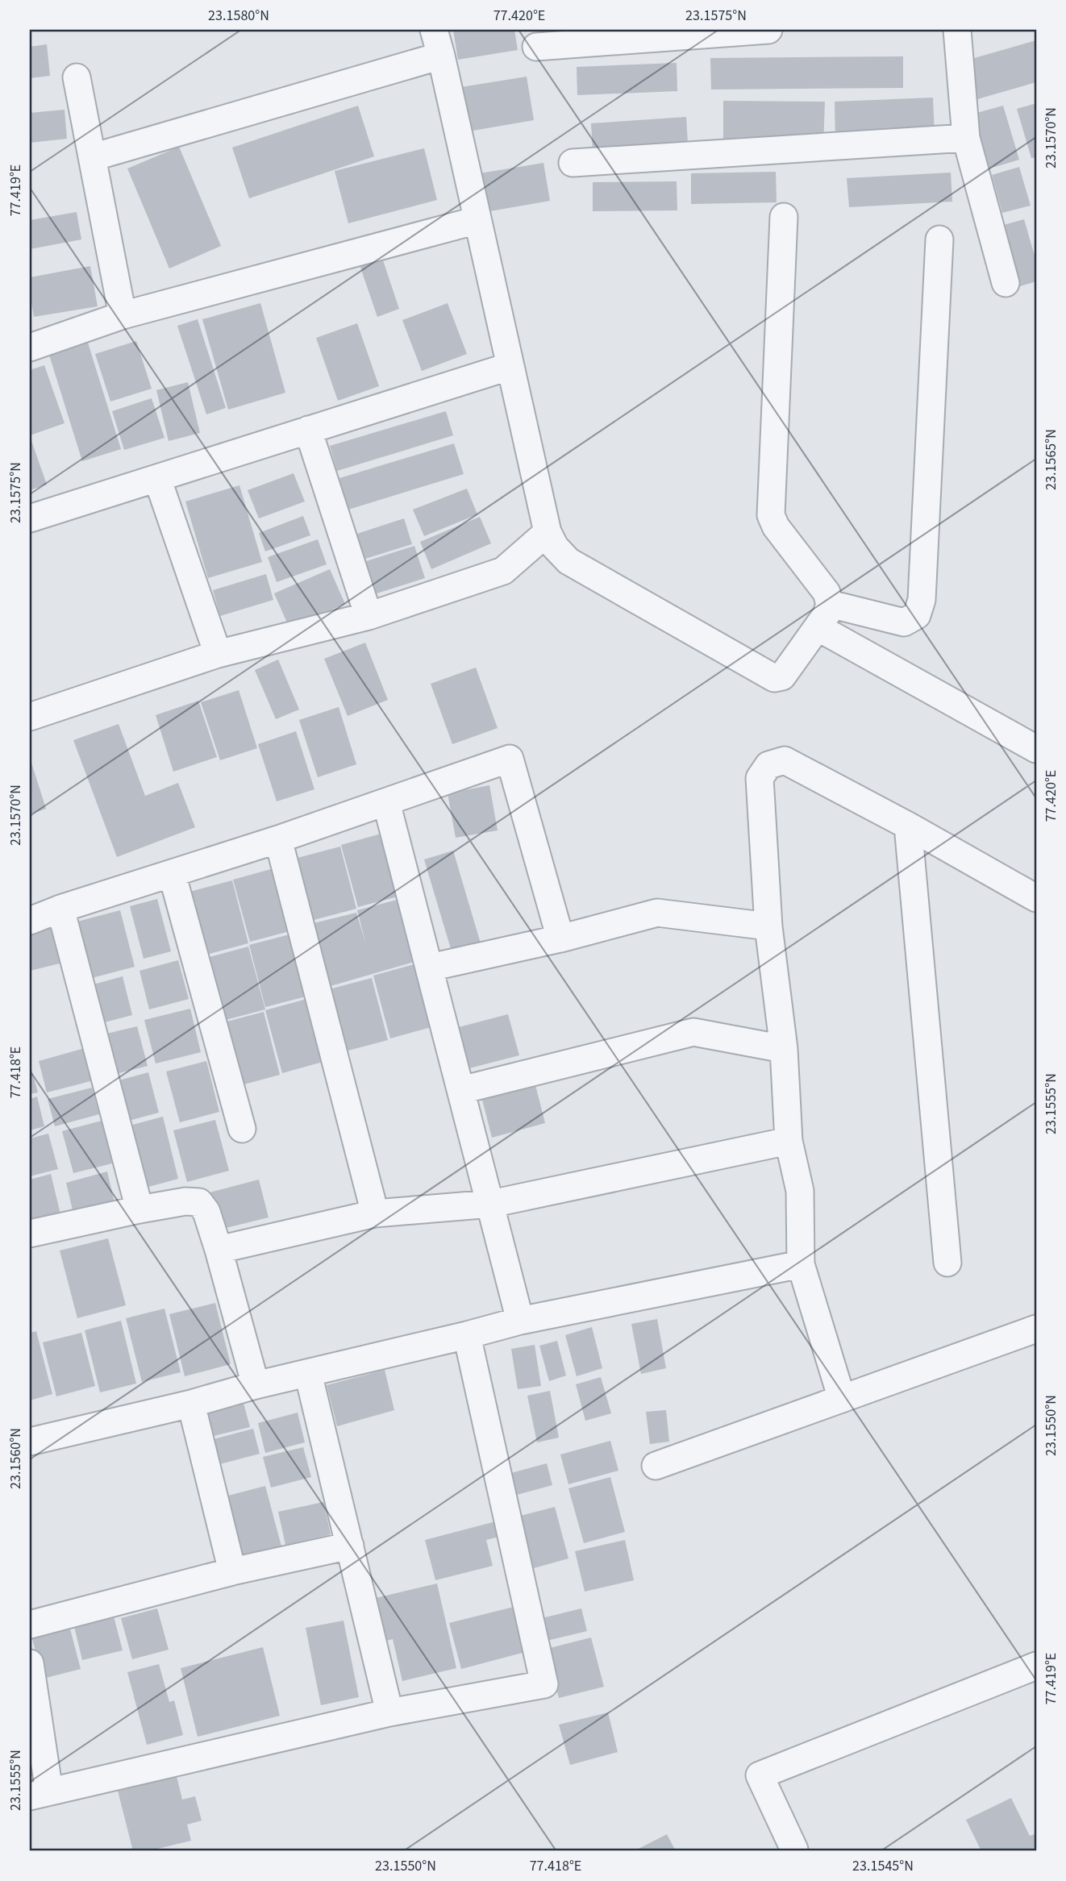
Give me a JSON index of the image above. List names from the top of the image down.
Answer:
{
  "coordinates": [
    "23.1580°N",
    "77.420°E",
    "23.1575°N",
    "23.1570°N",
    "77.419°E",
    "23.1565°N",
    "77.418°E",
    "23.1555°N",
    "23.1550°N",
    "23.1560°N",
    "23.1545°N"
  ]
}
